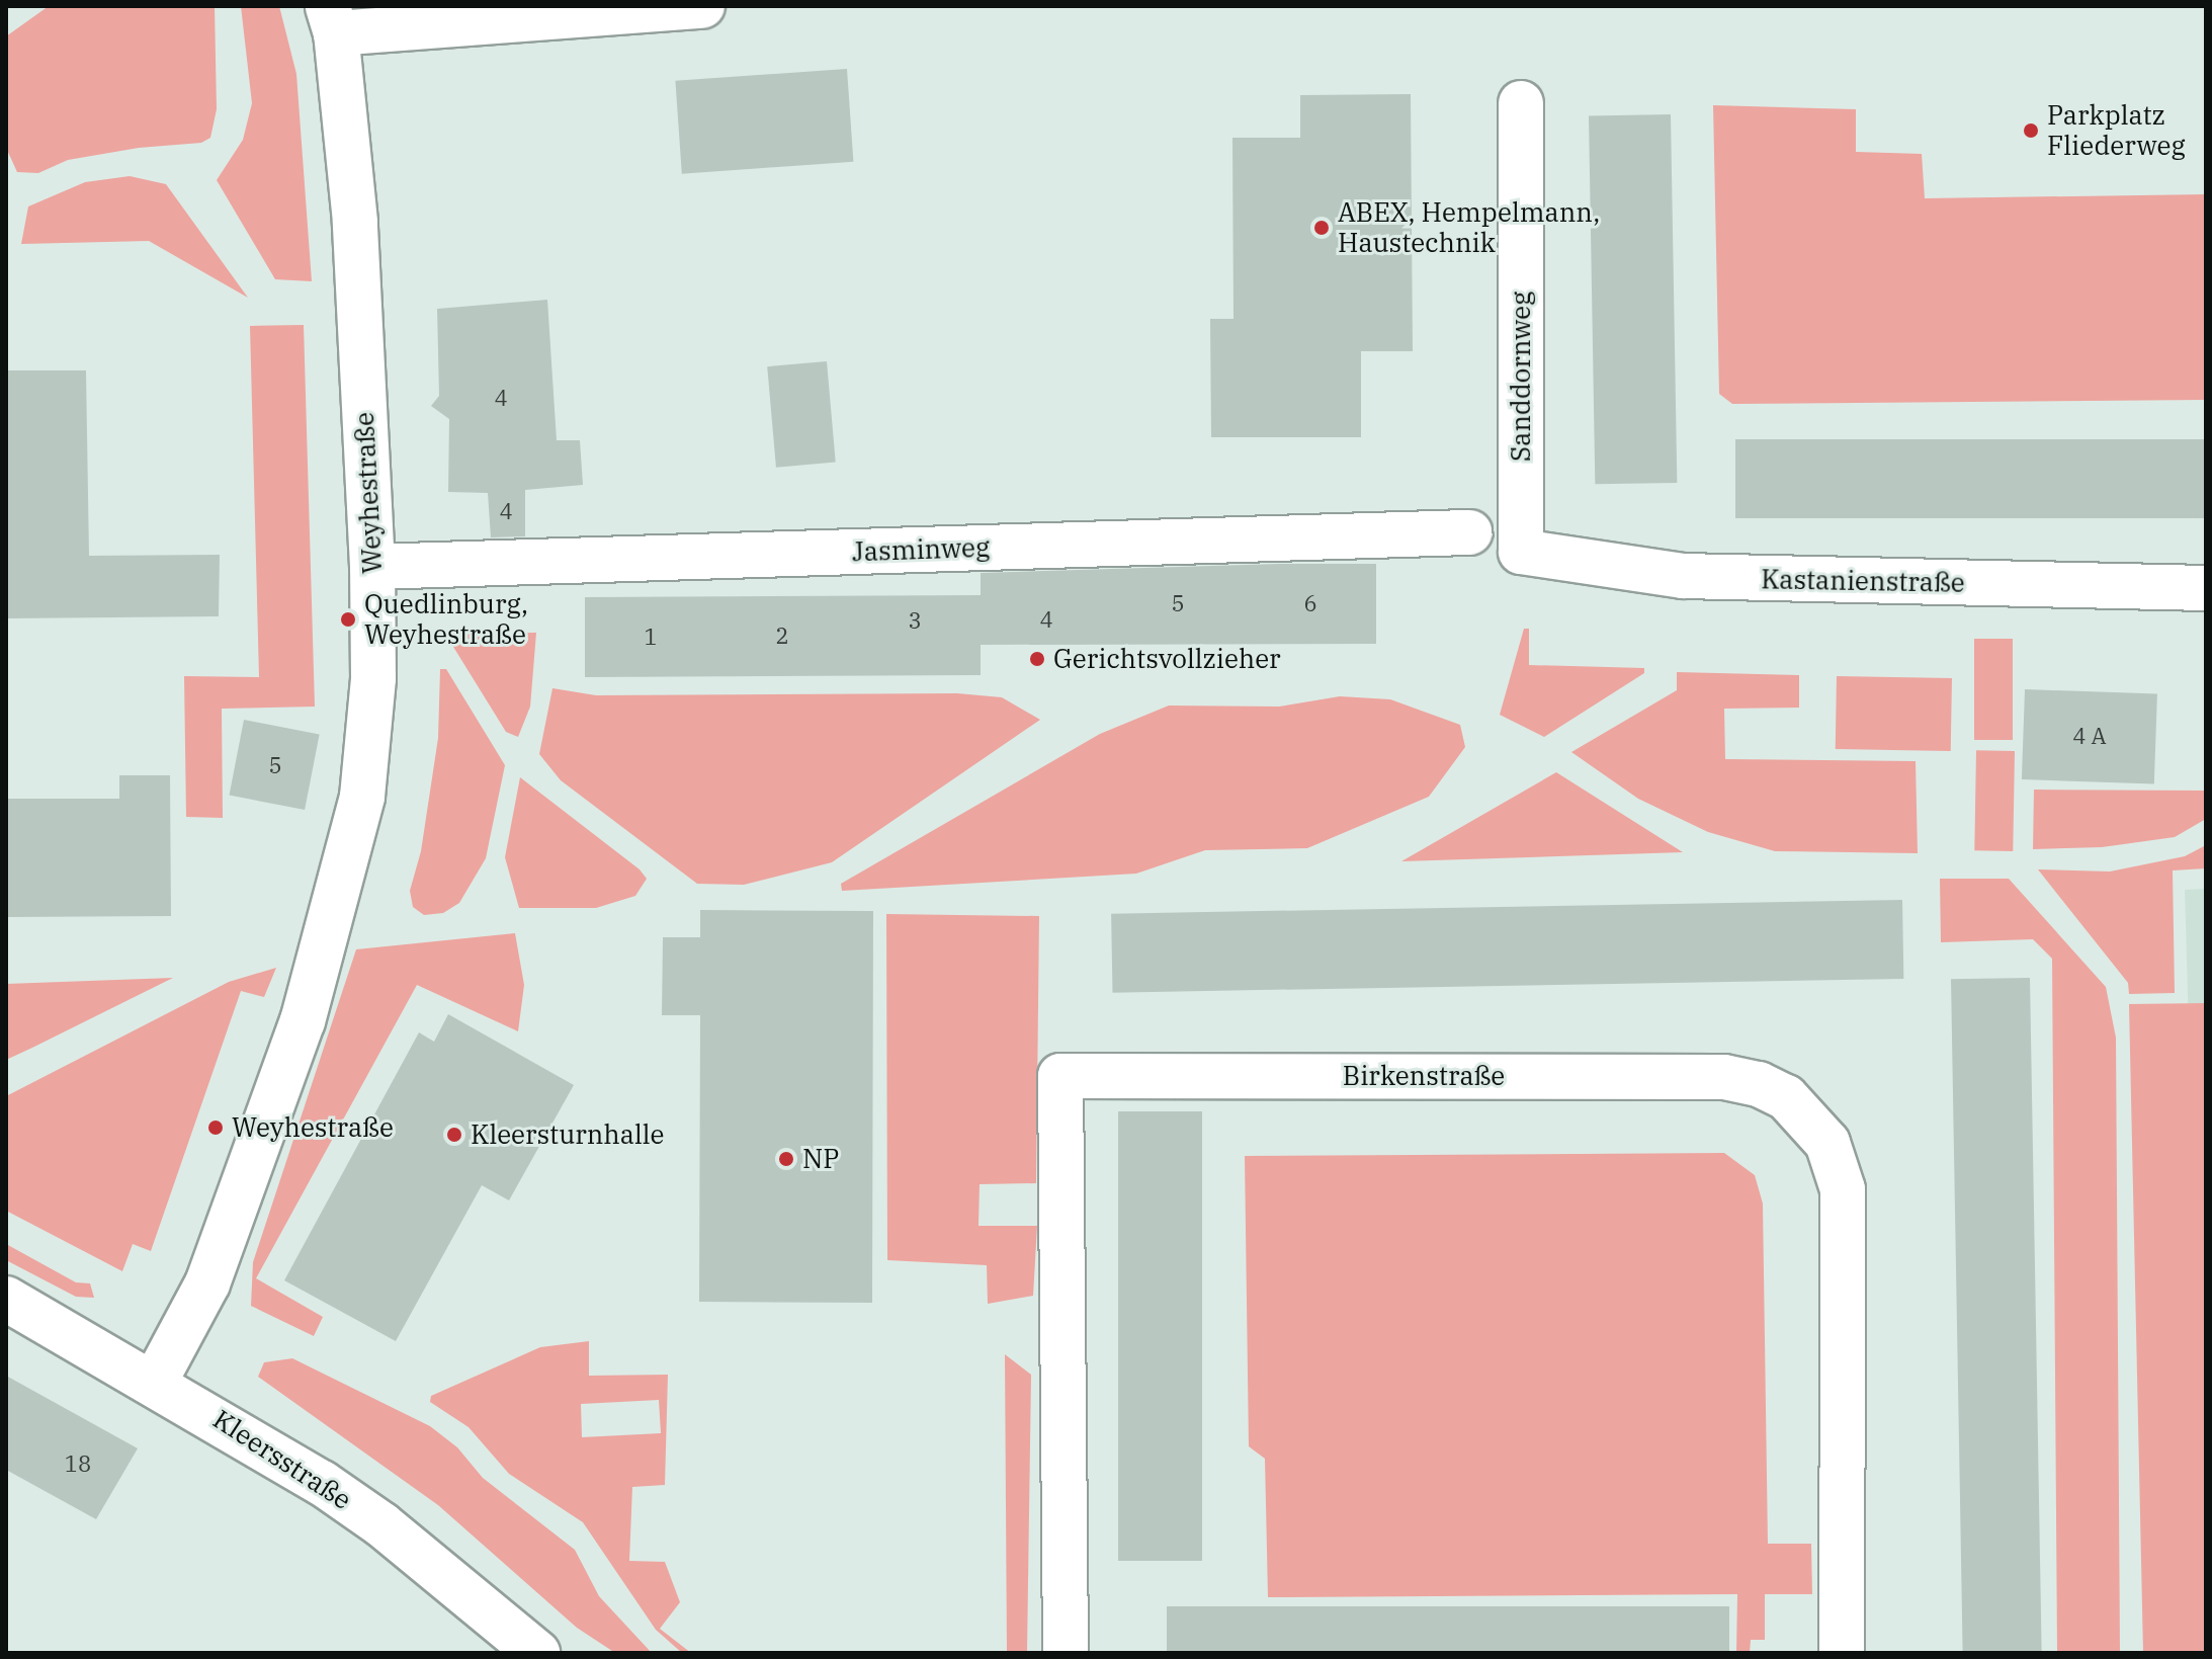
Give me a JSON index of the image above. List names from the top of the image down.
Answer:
{
  "streets": {
    "street": [
      "Sanddornweg",
      "Weyhestraße",
      "Jasminweg",
      "Kastanienstraße",
      "Birkenstraße",
      "Kleersstraße"
    ]
  },
  "crossings": [
    ["Sanddornweg", "Kastanienstraße"],
    ["Weyhestraße", "Jasminweg"],
    ["Weyhestraße", "Kleersstraße"]
  ],
  "places": [
    "Parkplatz Fliederweg",
    "ABEX, Hempelmann, Haustechnik",
    "Quedlinburg, Weyhestraße",
    "Gerichtsvollzieher",
    "Weyhestraße",
    "Kleersturnhalle",
    "NP"
  ],
  "house_numbers": [
    "4",
    "4",
    "5",
    "6",
    "4",
    "3",
    "2",
    "1",
    "4 A",
    "5",
    "18"
  ]
}
